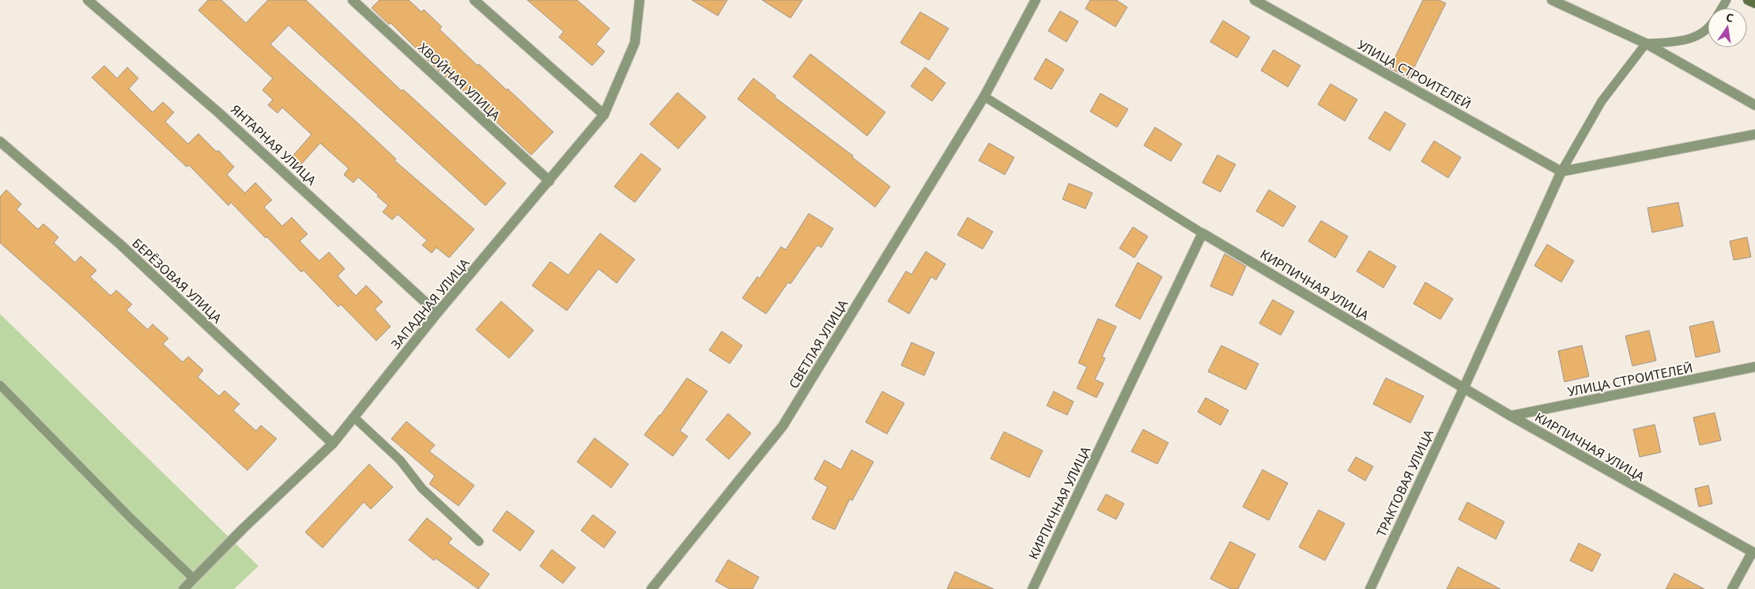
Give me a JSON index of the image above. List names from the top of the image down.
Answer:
{
  "streets": {
    "street": [
      "УЛИЦА СТРОИТЕЛЕЙ",
      "ХВОЙНАЯ УЛИЦА",
      "ЯНТАРНАЯ УЛИЦА",
      "БЕРЁЗОВАЯ УЛИЦА",
      "КИРПИЧНАЯ УЛИЦА",
      "ЗАПАДНАЯ УЛИЦА",
      "СВЕТЛАЯ УЛИЦА",
      "ТРАКТОВАЯ УЛИЦА"
    ]
  },
  "crossings": [
    ["УЛИЦА СТРОИТЕЛЕЙ", "КИРПИЧНАЯ УЛИЦА"],
    ["ХВОЙНАЯ УЛИЦА", "ЗАПАДНАЯ УЛИЦА"],
    ["ЯНТАРНАЯ УЛИЦА", "ЗАПАДНАЯ УЛИЦА"],
    ["БЕРЁЗОВАЯ УЛИЦА", "ЗАПАДНАЯ УЛИЦА"],
    ["КИРПИЧНАЯ УЛИЦА", "ТРАКТОВАЯ УЛИЦА"]
  ],
  "north": "top"
}
